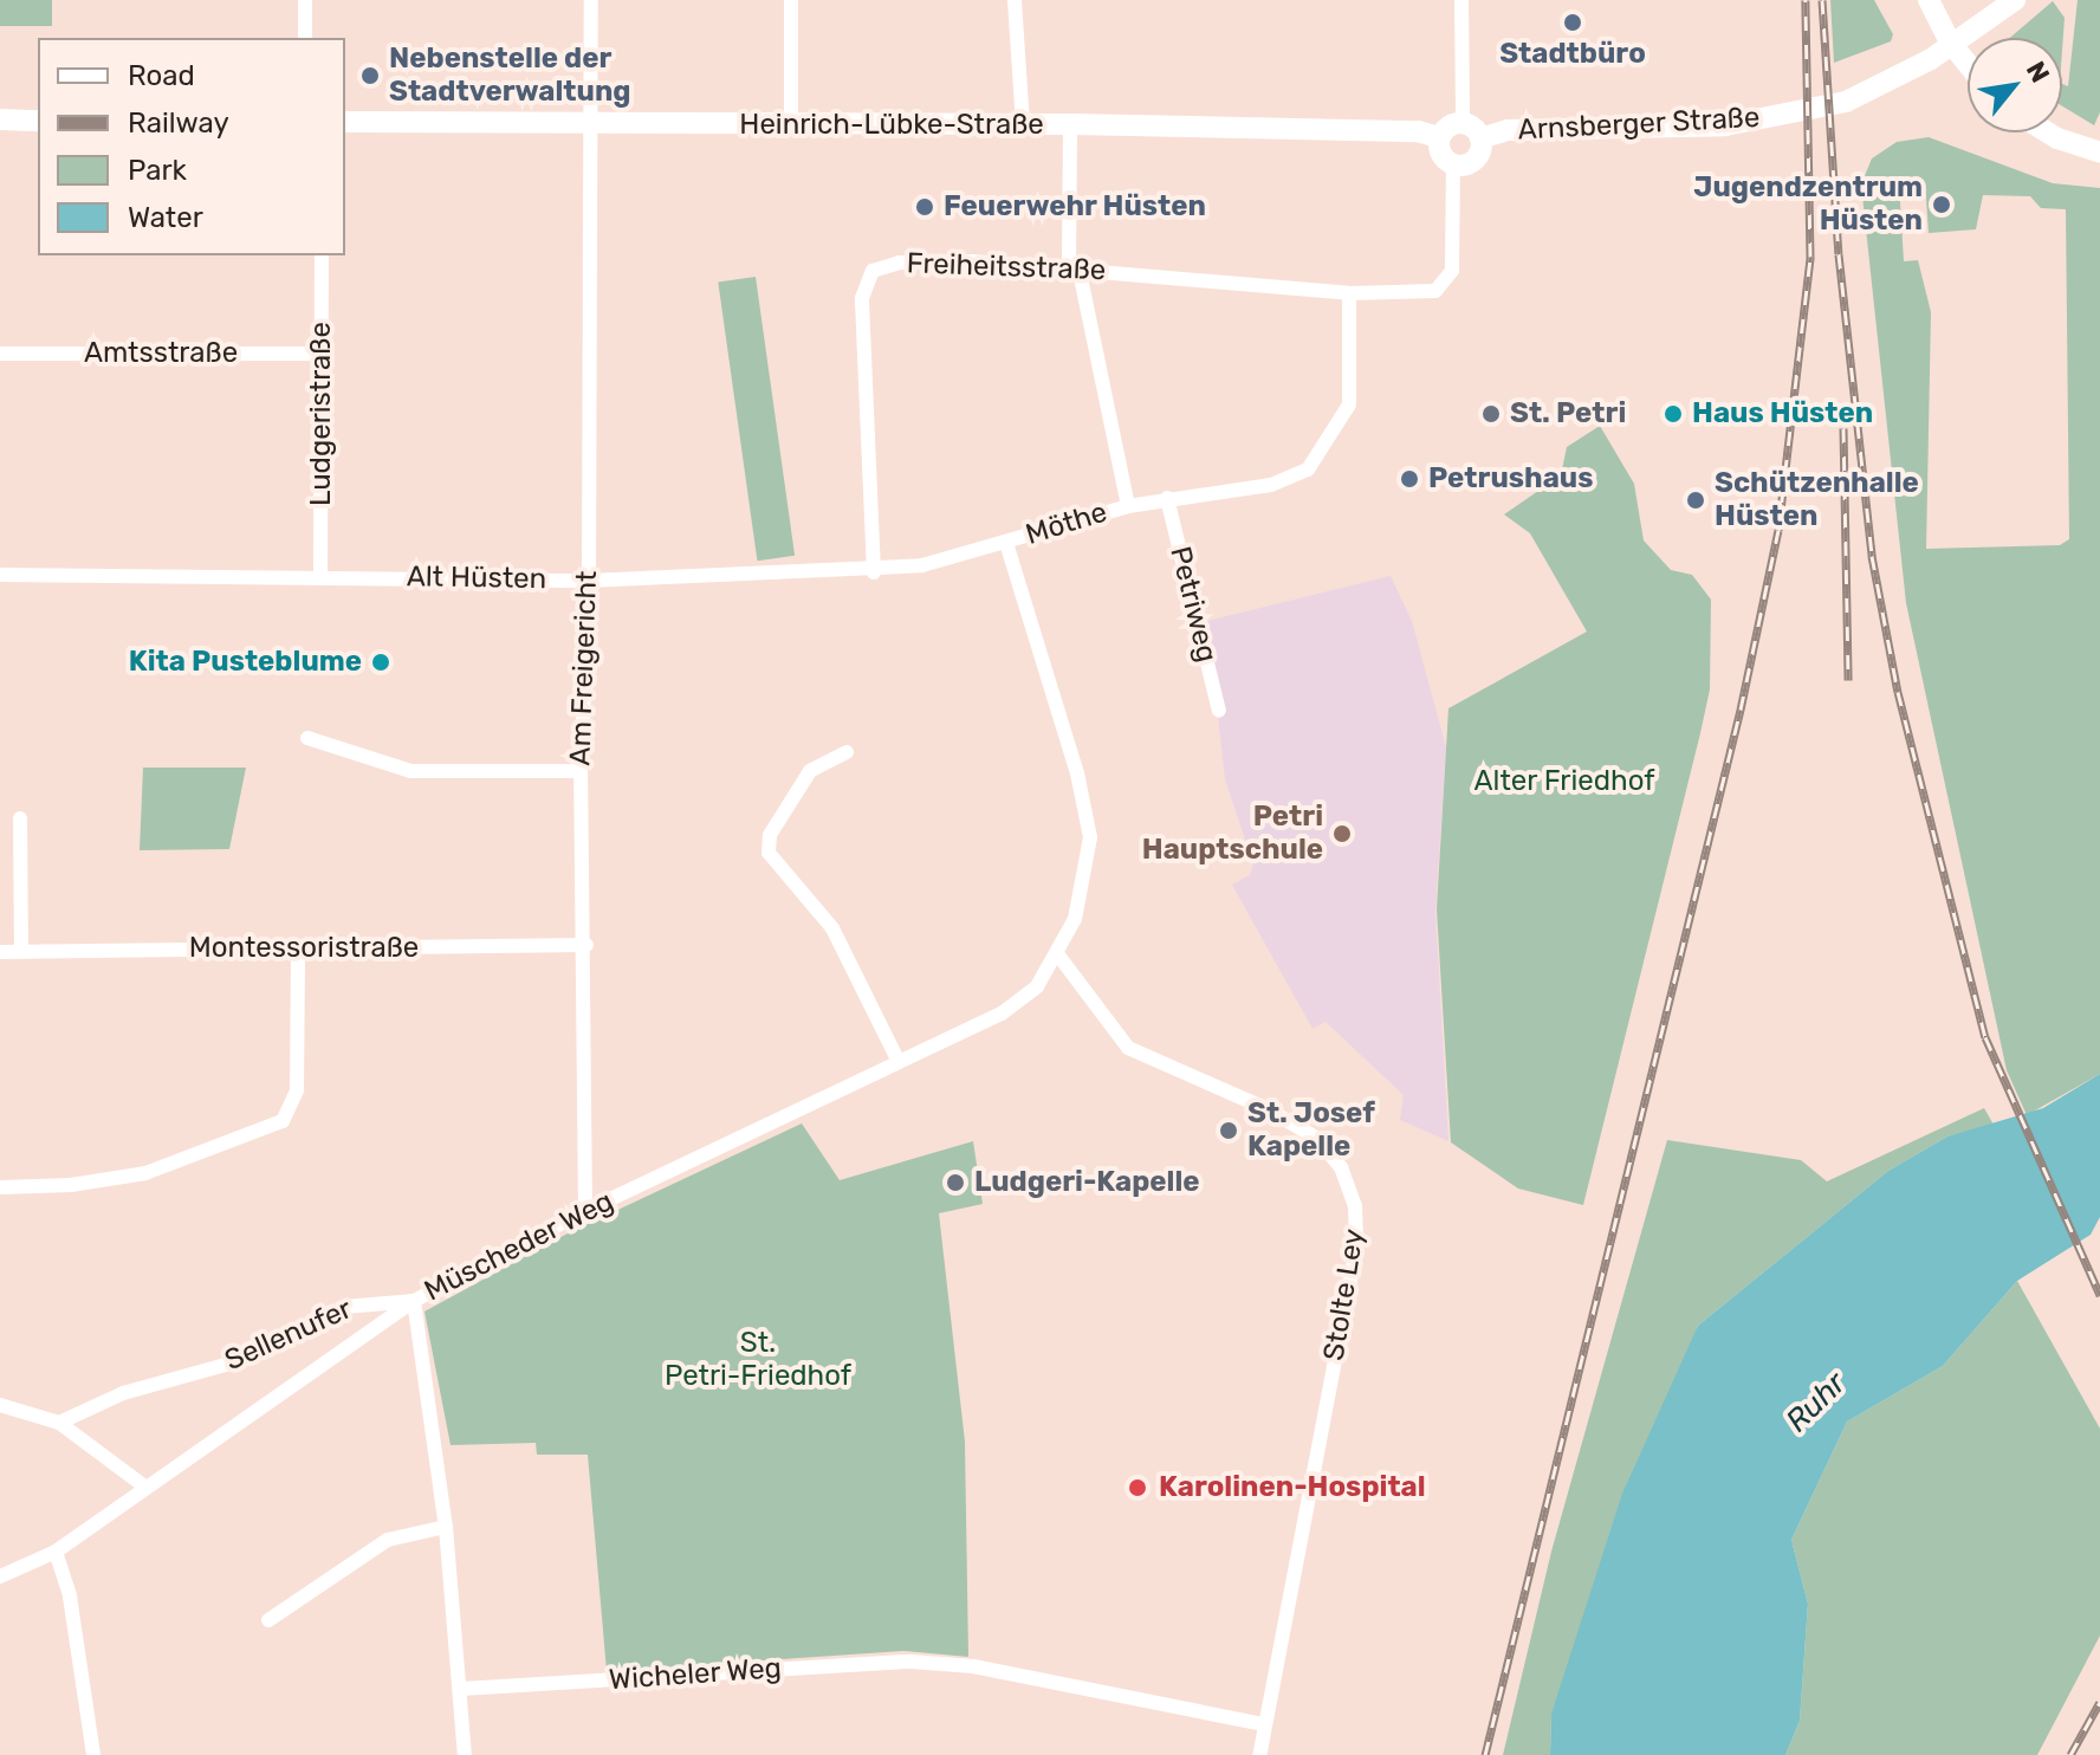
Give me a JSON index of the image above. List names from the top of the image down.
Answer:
{
  "streets": {
    "street": [
      "Arnsberger Straße",
      "Heinrich-Lübke-Straße",
      "Freiheitsstraße",
      "Amtsstraße",
      "Ludgeristraße",
      "Möthe",
      "Alt Hüsten",
      "Petriweg",
      "Am Freigericht",
      "Montessoristraße",
      "Müscheder Weg",
      "Stolte Ley",
      "Sellenufer",
      "Wicheler Weg"
    ]
  },
  "crossings": [
    ["Arnsberger Straße", "Heinrich-Lübke-Straße"],
    ["Arnsberger Straße", "Freiheitsstraße"],
    ["Heinrich-Lübke-Straße", "Freiheitsstraße"],
    ["Heinrich-Lübke-Straße", "Am Freigericht"],
    ["Freiheitsstraße", "Möthe"],
    ["Freiheitsstraße", "Alt Hüsten"],
    ["Amtsstraße", "Ludgeristraße"],
    ["Ludgeristraße", "Alt Hüsten"],
    ["Möthe", "Alt Hüsten"],
    ["Möthe", "Petriweg"],
    ["Möthe", "Müscheder Weg"],
    ["Möthe", "Stolte Ley"],
    ["Alt Hüsten", "Am Freigericht"],
    ["Am Freigericht", "Montessoristraße"],
    ["Am Freigericht", "Müscheder Weg"],
    ["Müscheder Weg", "Stolte Ley"],
    ["Müscheder Weg", "Sellenufer"],
    ["Stolte Ley", "Wicheler Weg"]
  ],
  "water": ["Ruhr"],
  "parks": ["Alter Friedhof", "St. Petri-Friedhof"],
  "places": [
    "Stadtbüro",
    "Nebenstelle der Stadtverwaltung",
    "Jugendzentrum Hüsten",
    "Feuerwehr Hüsten",
    "St. Petri",
    "Haus Hüsten",
    "Petrushaus",
    "Schützenhalle Hüsten",
    "Kita Pusteblume",
    "Petri Hauptschule",
    "St. Josef Kapelle",
    "Ludgeri-Kapelle",
    "Karolinen-Hospital"
  ],
  "legend": [
    "Road",
    "Railway",
    "Park",
    "Water"
  ],
  "north": "top right"
}
